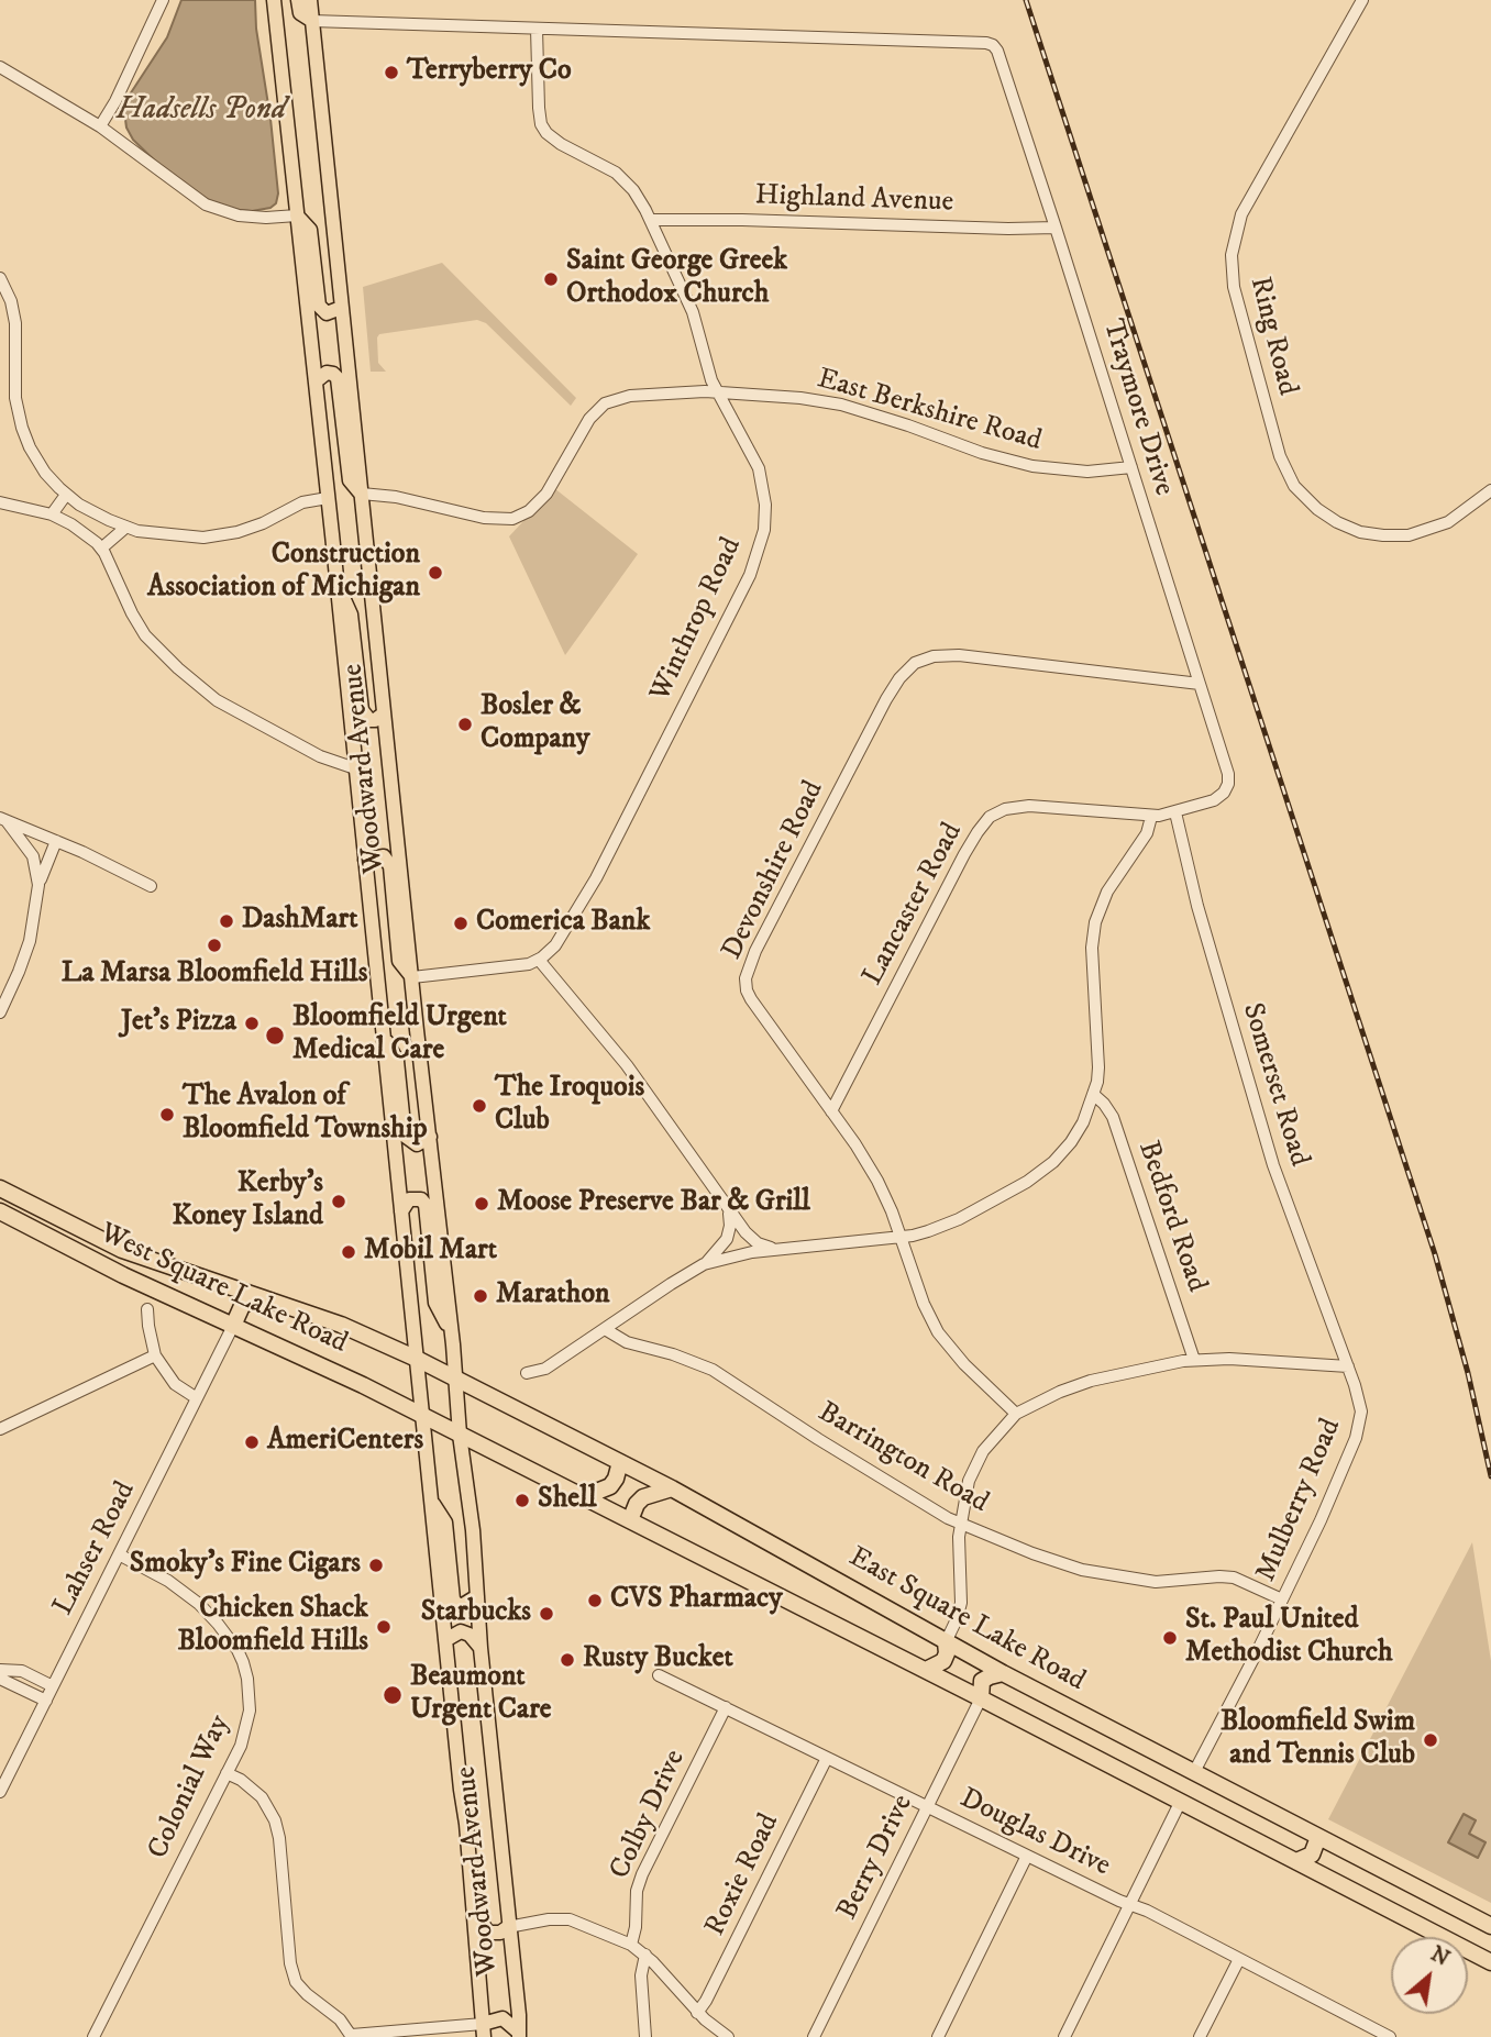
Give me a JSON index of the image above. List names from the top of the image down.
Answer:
{
  "streets": {
    "highway": ["West Square Lake Road", "East Square Lake Road"],
    "main road": ["Woodward Avenue"],
    "street": [
      "Highland Avenue",
      "Ring Road",
      "Traymore Drive",
      "East Berkshire Road",
      "Winthrop Road",
      "Devonshire Road",
      "Lancaster Road",
      "Somerset Road",
      "Bedford Road",
      "Barrington Road",
      "Mulberry Road",
      "Lahser Road",
      "Colonial Way",
      "Colby Drive",
      "Douglas Drive",
      "Berry Drive",
      "Roxie Road"
    ]
  },
  "crossings": [
    ["Highland Avenue", "Traymore Drive"],
    ["Highland Avenue", "Winthrop Road"],
    ["Traymore Drive", "East Berkshire Road"],
    ["Traymore Drive", "Winthrop Road"],
    ["Traymore Drive", "Devonshire Road"],
    ["Traymore Drive", "Lancaster Road"],
    ["East Berkshire Road", "Winthrop Road"],
    ["East Berkshire Road", "Woodward Avenue"],
    ["Woodward Avenue", "West Square Lake Road"],
    ["Woodward Avenue", "East Square Lake Road"],
    ["Devonshire Road", "Lancaster Road"],
    ["Lancaster Road", "Somerset Road"],
    ["Somerset Road", "Mulberry Road"],
    ["West Square Lake Road", "Lahser Road"],
    ["West Square Lake Road", "East Square Lake Road"],
    ["Barrington Road", "Mulberry Road"],
    ["Mulberry Road", "East Square Lake Road"],
    ["Lahser Road", "Colonial Way"],
    ["East Square Lake Road", "Berry Drive"],
    ["Colby Drive", "Douglas Drive"],
    ["Douglas Drive", "Berry Drive"],
    ["Douglas Drive", "Roxie Road"]
  ],
  "water": ["Hadsells Pond"],
  "places": [
    "Terryberry Co",
    "Saint George Greek Orthodox Church",
    "Construction Association of Michigan",
    "Bosler & Company",
    "DashMart",
    "Comerica Bank",
    "La Marsa Bloomfield Hills",
    "Jet's Pizza",
    "Bloomfield Urgent Medical Care",
    "The Iroquois Club",
    "The Avalon of Bloomfield Township",
    "Kerby's Koney Island",
    "Moose Preserve Bar & Grill",
    "Mobil Mart",
    "Marathon",
    "AmeriCenters",
    "Shell",
    "Smoky's Fine Cigars",
    "CVS Pharmacy",
    "Starbucks",
    "Chicken Shack Bloomfield Hills",
    "St. Paul United Methodist Church",
    "Rusty Bucket",
    "Beaumont Urgent Care",
    "Bloomfield Swim and Tennis Club"
  ],
  "north": "top right"
}
